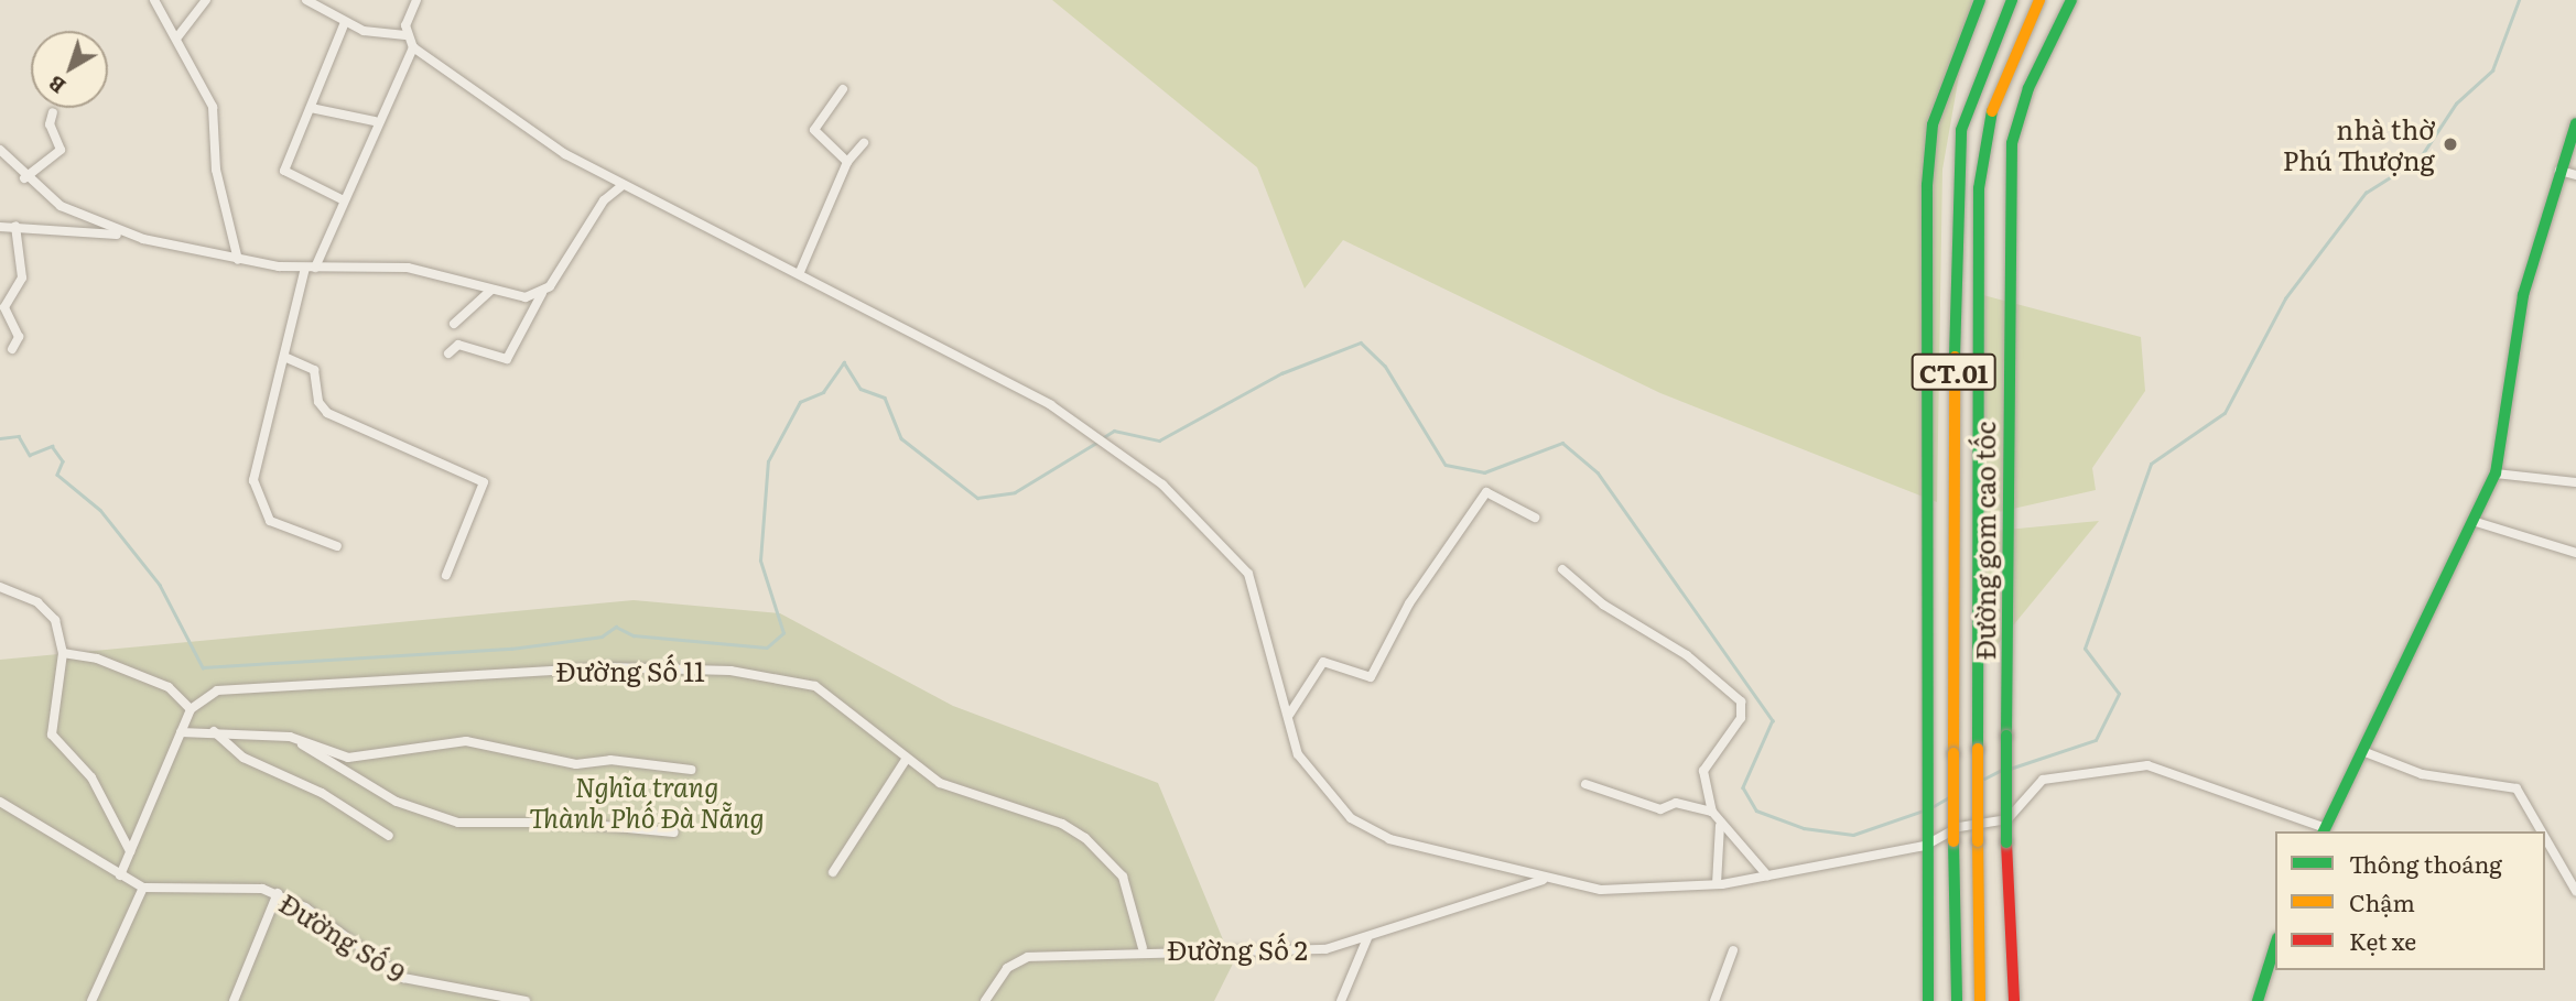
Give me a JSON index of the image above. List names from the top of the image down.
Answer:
{
  "streets": {
    "main road": ["CT.01", "Đường gom cao tốc"],
    "street": ["Đường Số 11", "Đường Số 9", "Đường Số 2"]
  },
  "crossings": [
    ["Đường Số 11", "Đường Số 2"]
  ],
  "parks": ["Nghĩa trang Thành Phố Đà Nẵng"],
  "places": ["nhà thờ Phú Thượng"],
  "legend": ["Thông thoáng", "Chậm", "Kẹt xe"],
  "north": "bottom left"
}
